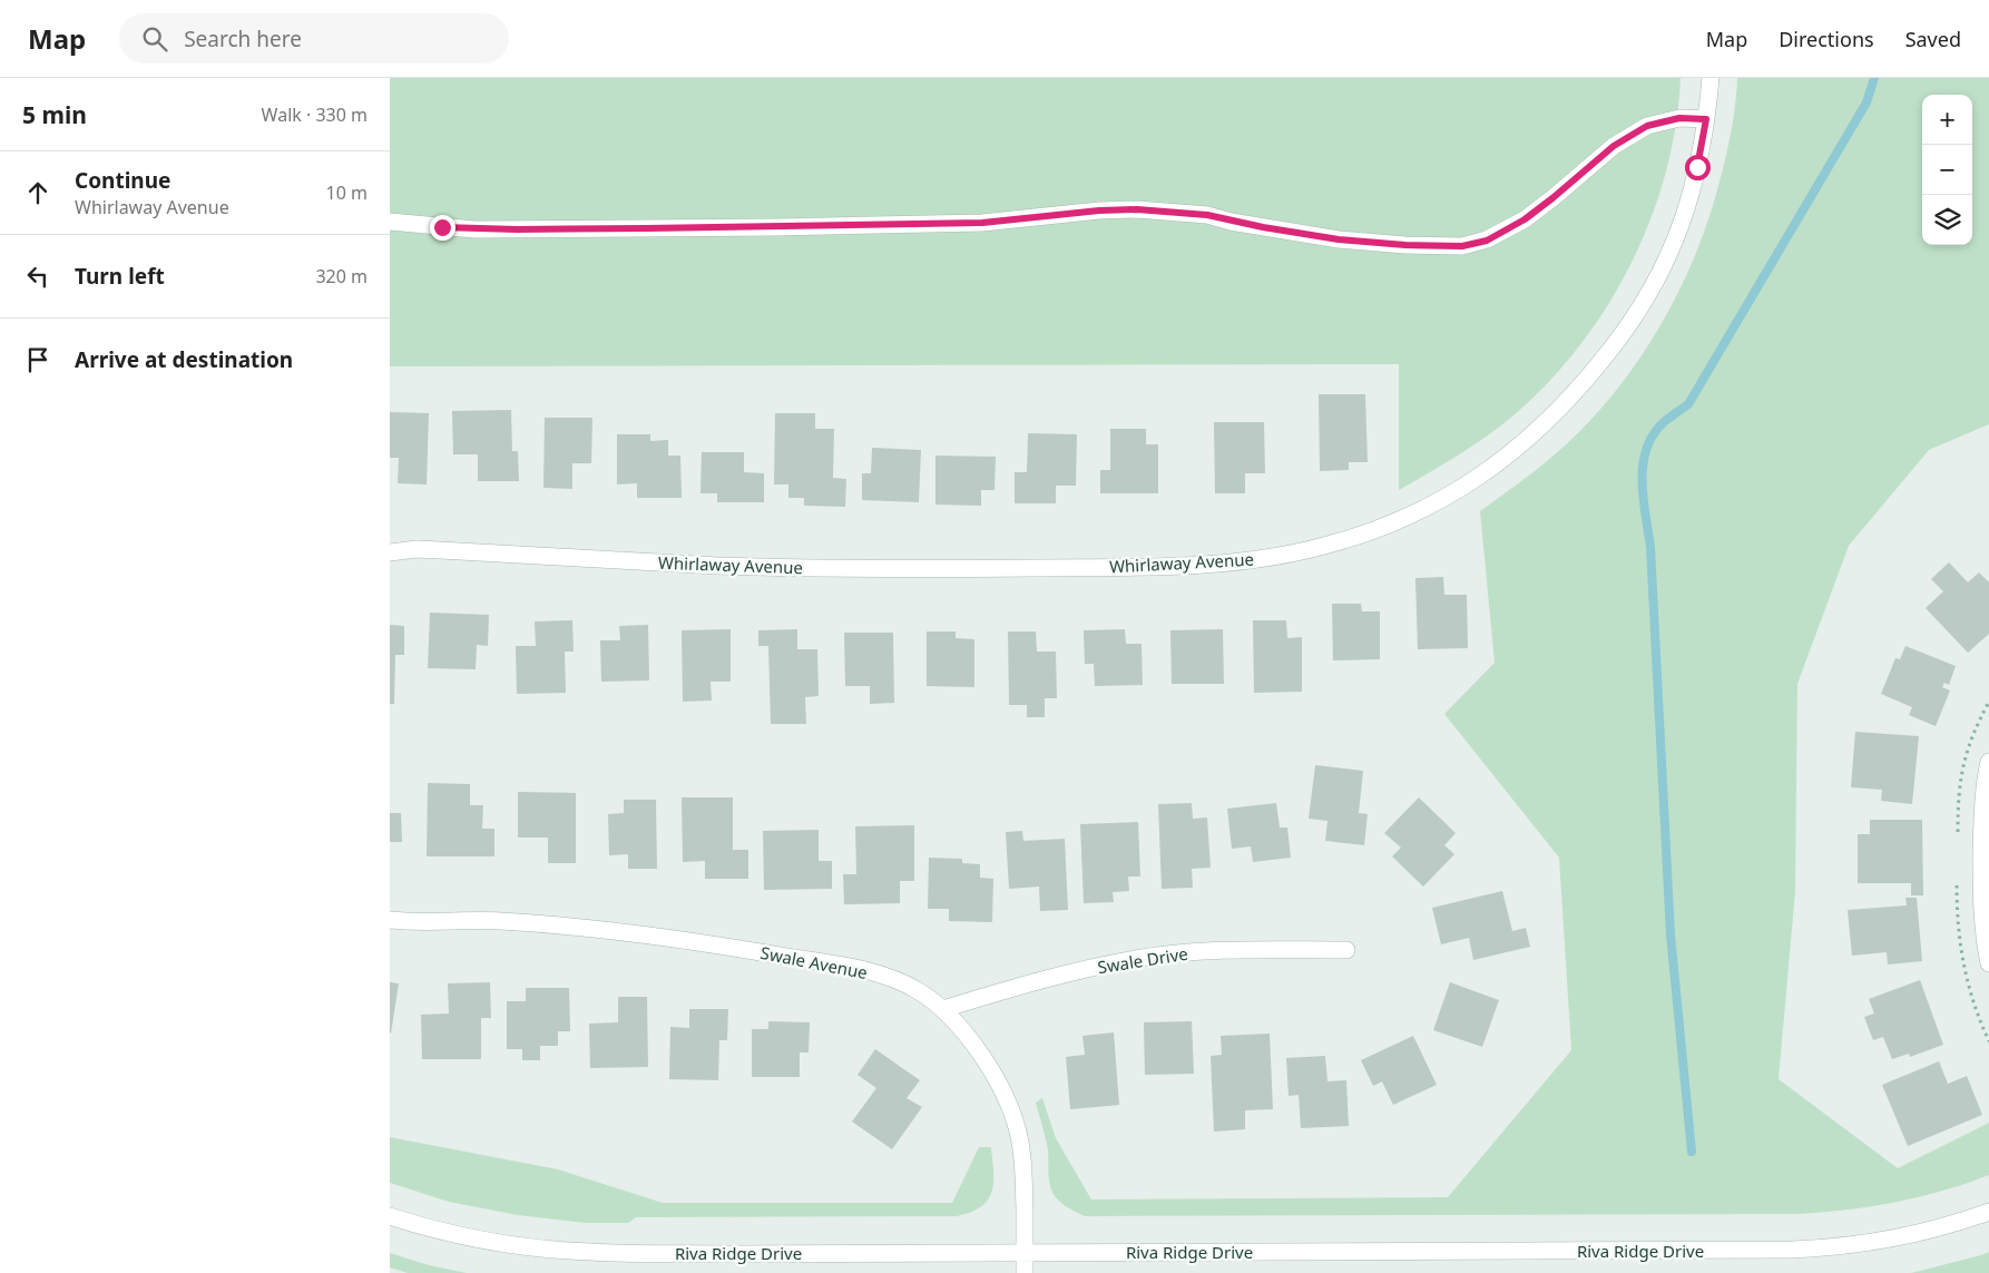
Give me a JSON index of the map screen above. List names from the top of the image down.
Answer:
{
  "streets": {
    "street": [
      "Whirlaway Avenue",
      "Swale Drive",
      "Swale Avenue",
      "Riva Ridge Drive"
    ]
  },
  "crossings": [
    ["Swale Drive", "Swale Avenue"],
    ["Swale Avenue", "Riva Ridge Drive"]
  ],
  "page": {
    "header": "Map",
    "search": "Search here",
    "nav": ["Map", "Directions", "Saved"],
    "heading": ["5 min", "Walk · 330 m"],
    "map_buttons": ["+", "−"],
    "list": [
      ["Continue", "Whirlaway Avenue", "10 m"],
      ["Turn left", "320 m"],
      "Arrive at destination"
    ]
  }
}
